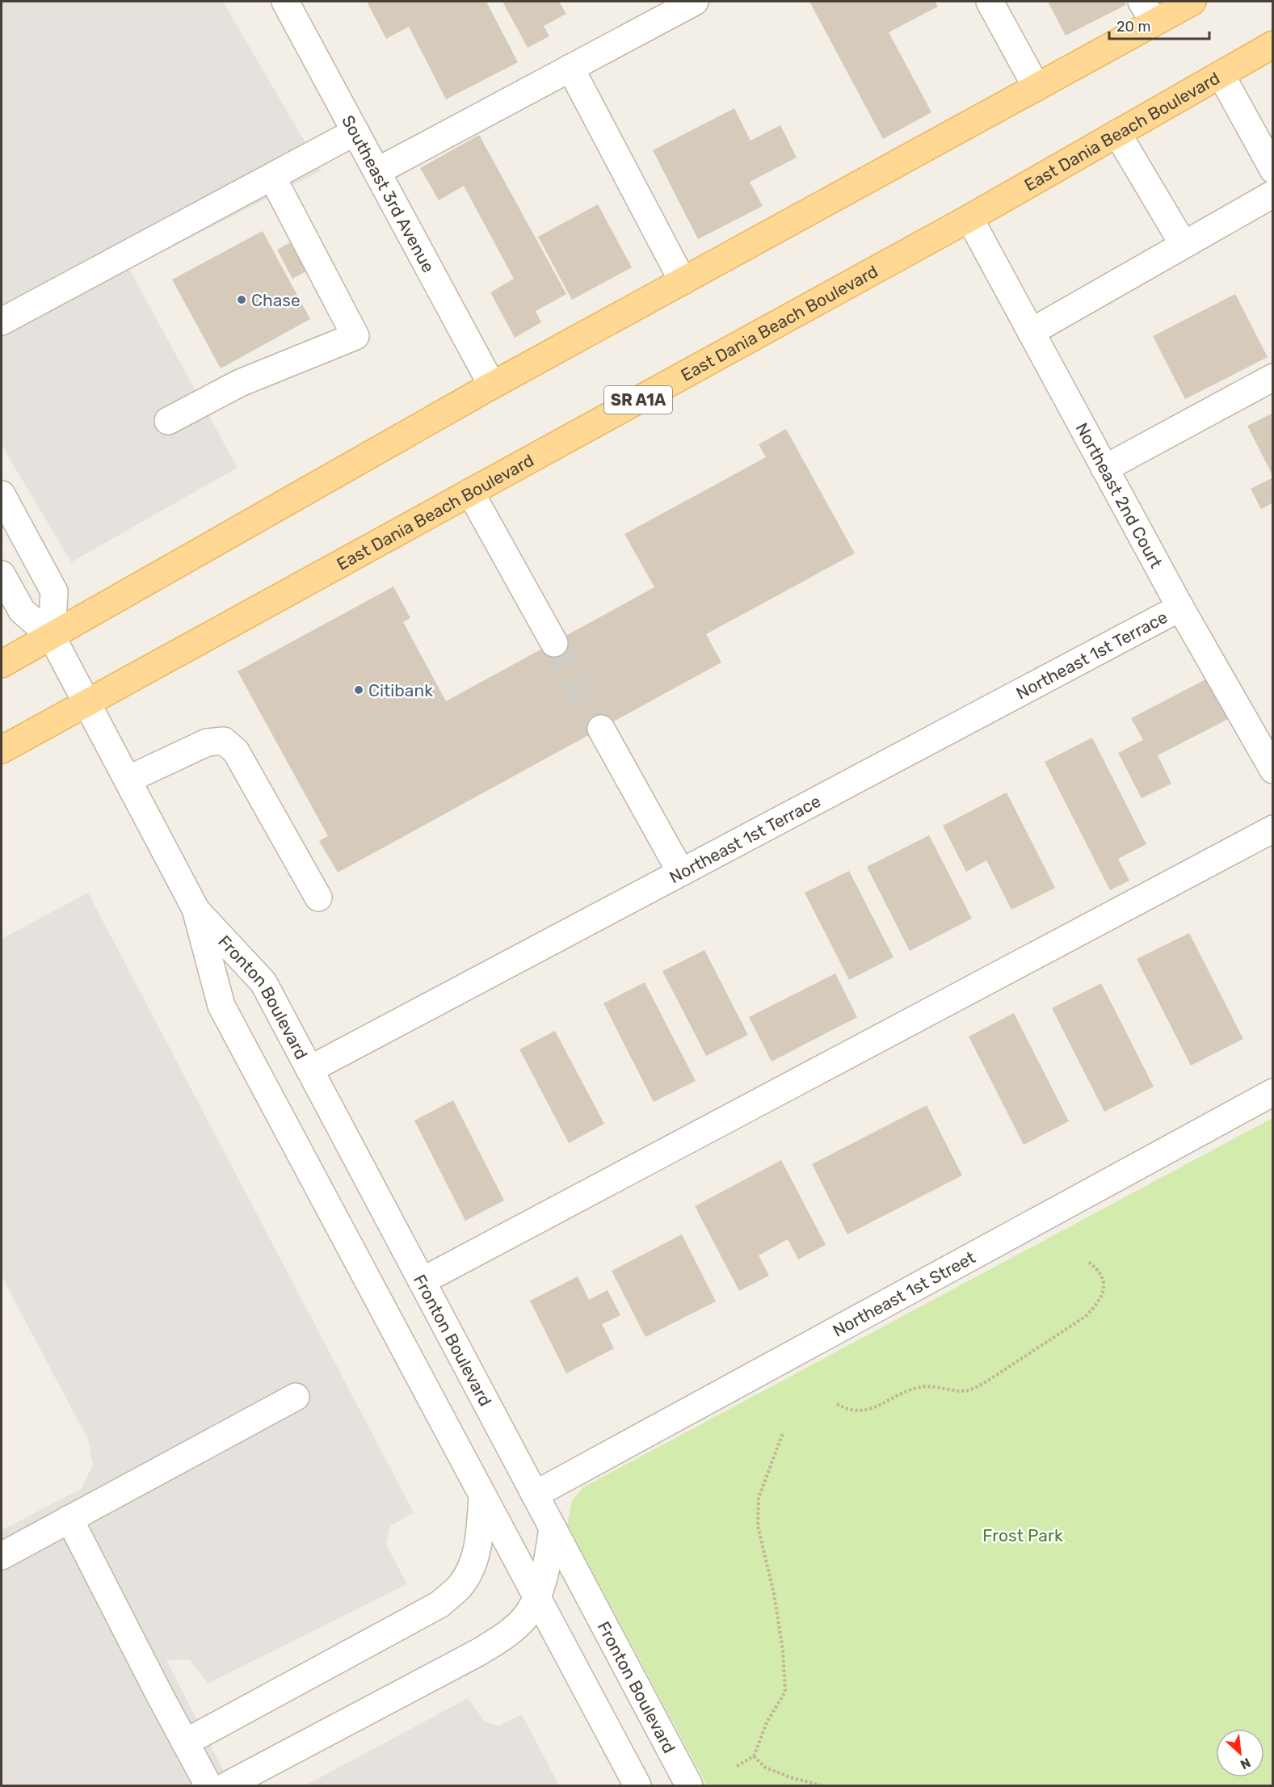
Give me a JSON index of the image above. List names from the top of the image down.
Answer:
{
  "streets": {
    "main road": ["East Dania Beach Boulevard", "SR A1A"],
    "street": [
      "Southeast 3rd Avenue",
      "Northeast 2nd Court",
      "Northeast 1st Terrace",
      "Fronton Boulevard",
      "Northeast 1st Street"
    ]
  },
  "crossings": [
    ["East Dania Beach Boulevard", "Northeast 2nd Court"],
    ["East Dania Beach Boulevard", "Fronton Boulevard"],
    ["Northeast 2nd Court", "Northeast 1st Terrace"],
    ["Northeast 1st Terrace", "Fronton Boulevard"],
    ["Fronton Boulevard", "Northeast 1st Street"]
  ],
  "parks": ["Frost Park"],
  "places": ["Chase", "Citibank"],
  "scale_bar": "20 m",
  "north": "bottom right"
}
